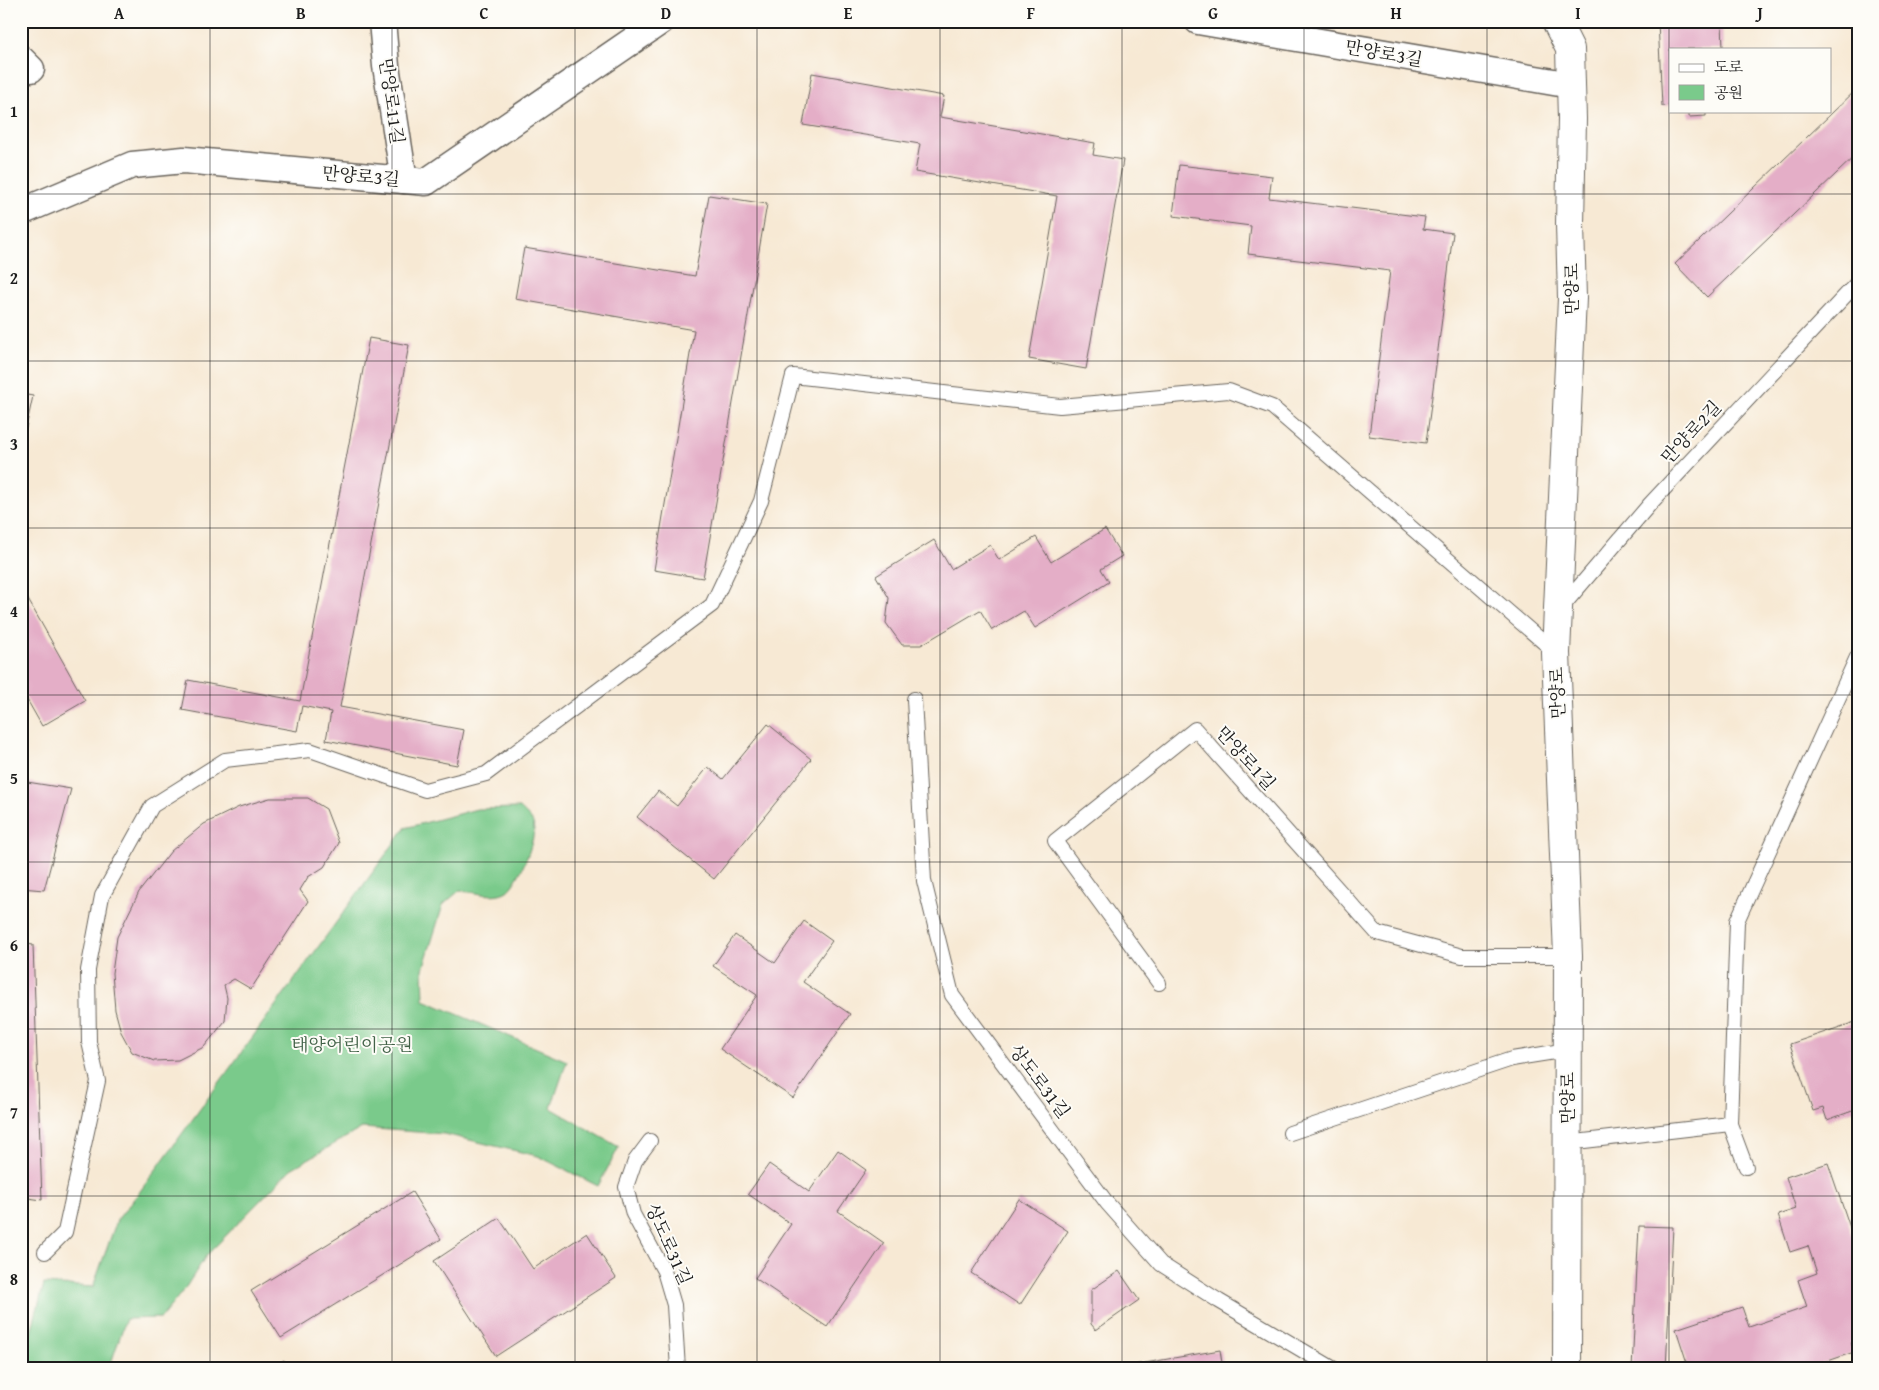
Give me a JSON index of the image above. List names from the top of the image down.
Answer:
{
  "streets": {
    "street": ["만양로3길", "만양로11길", "만양로"],
    "lane": ["만양로2길", "만양로1길", "상도로31길"]
  },
  "crossings": [
    ["만양로3길", "만양로11길"],
    ["만양로3길", "만양로"],
    ["만양로", "만양로2길"],
    ["만양로", "만양로1길"]
  ],
  "parks": ["태양어린이공원"],
  "legend": ["도로", "공원"],
  "grid": {
    "columns": [
      "A",
      "B",
      "C",
      "D",
      "E",
      "F",
      "G",
      "H",
      "I",
      "J"
    ],
    "rows": [
      "1",
      "2",
      "3",
      "4",
      "5",
      "6",
      "7",
      "8"
    ]
  }
}
